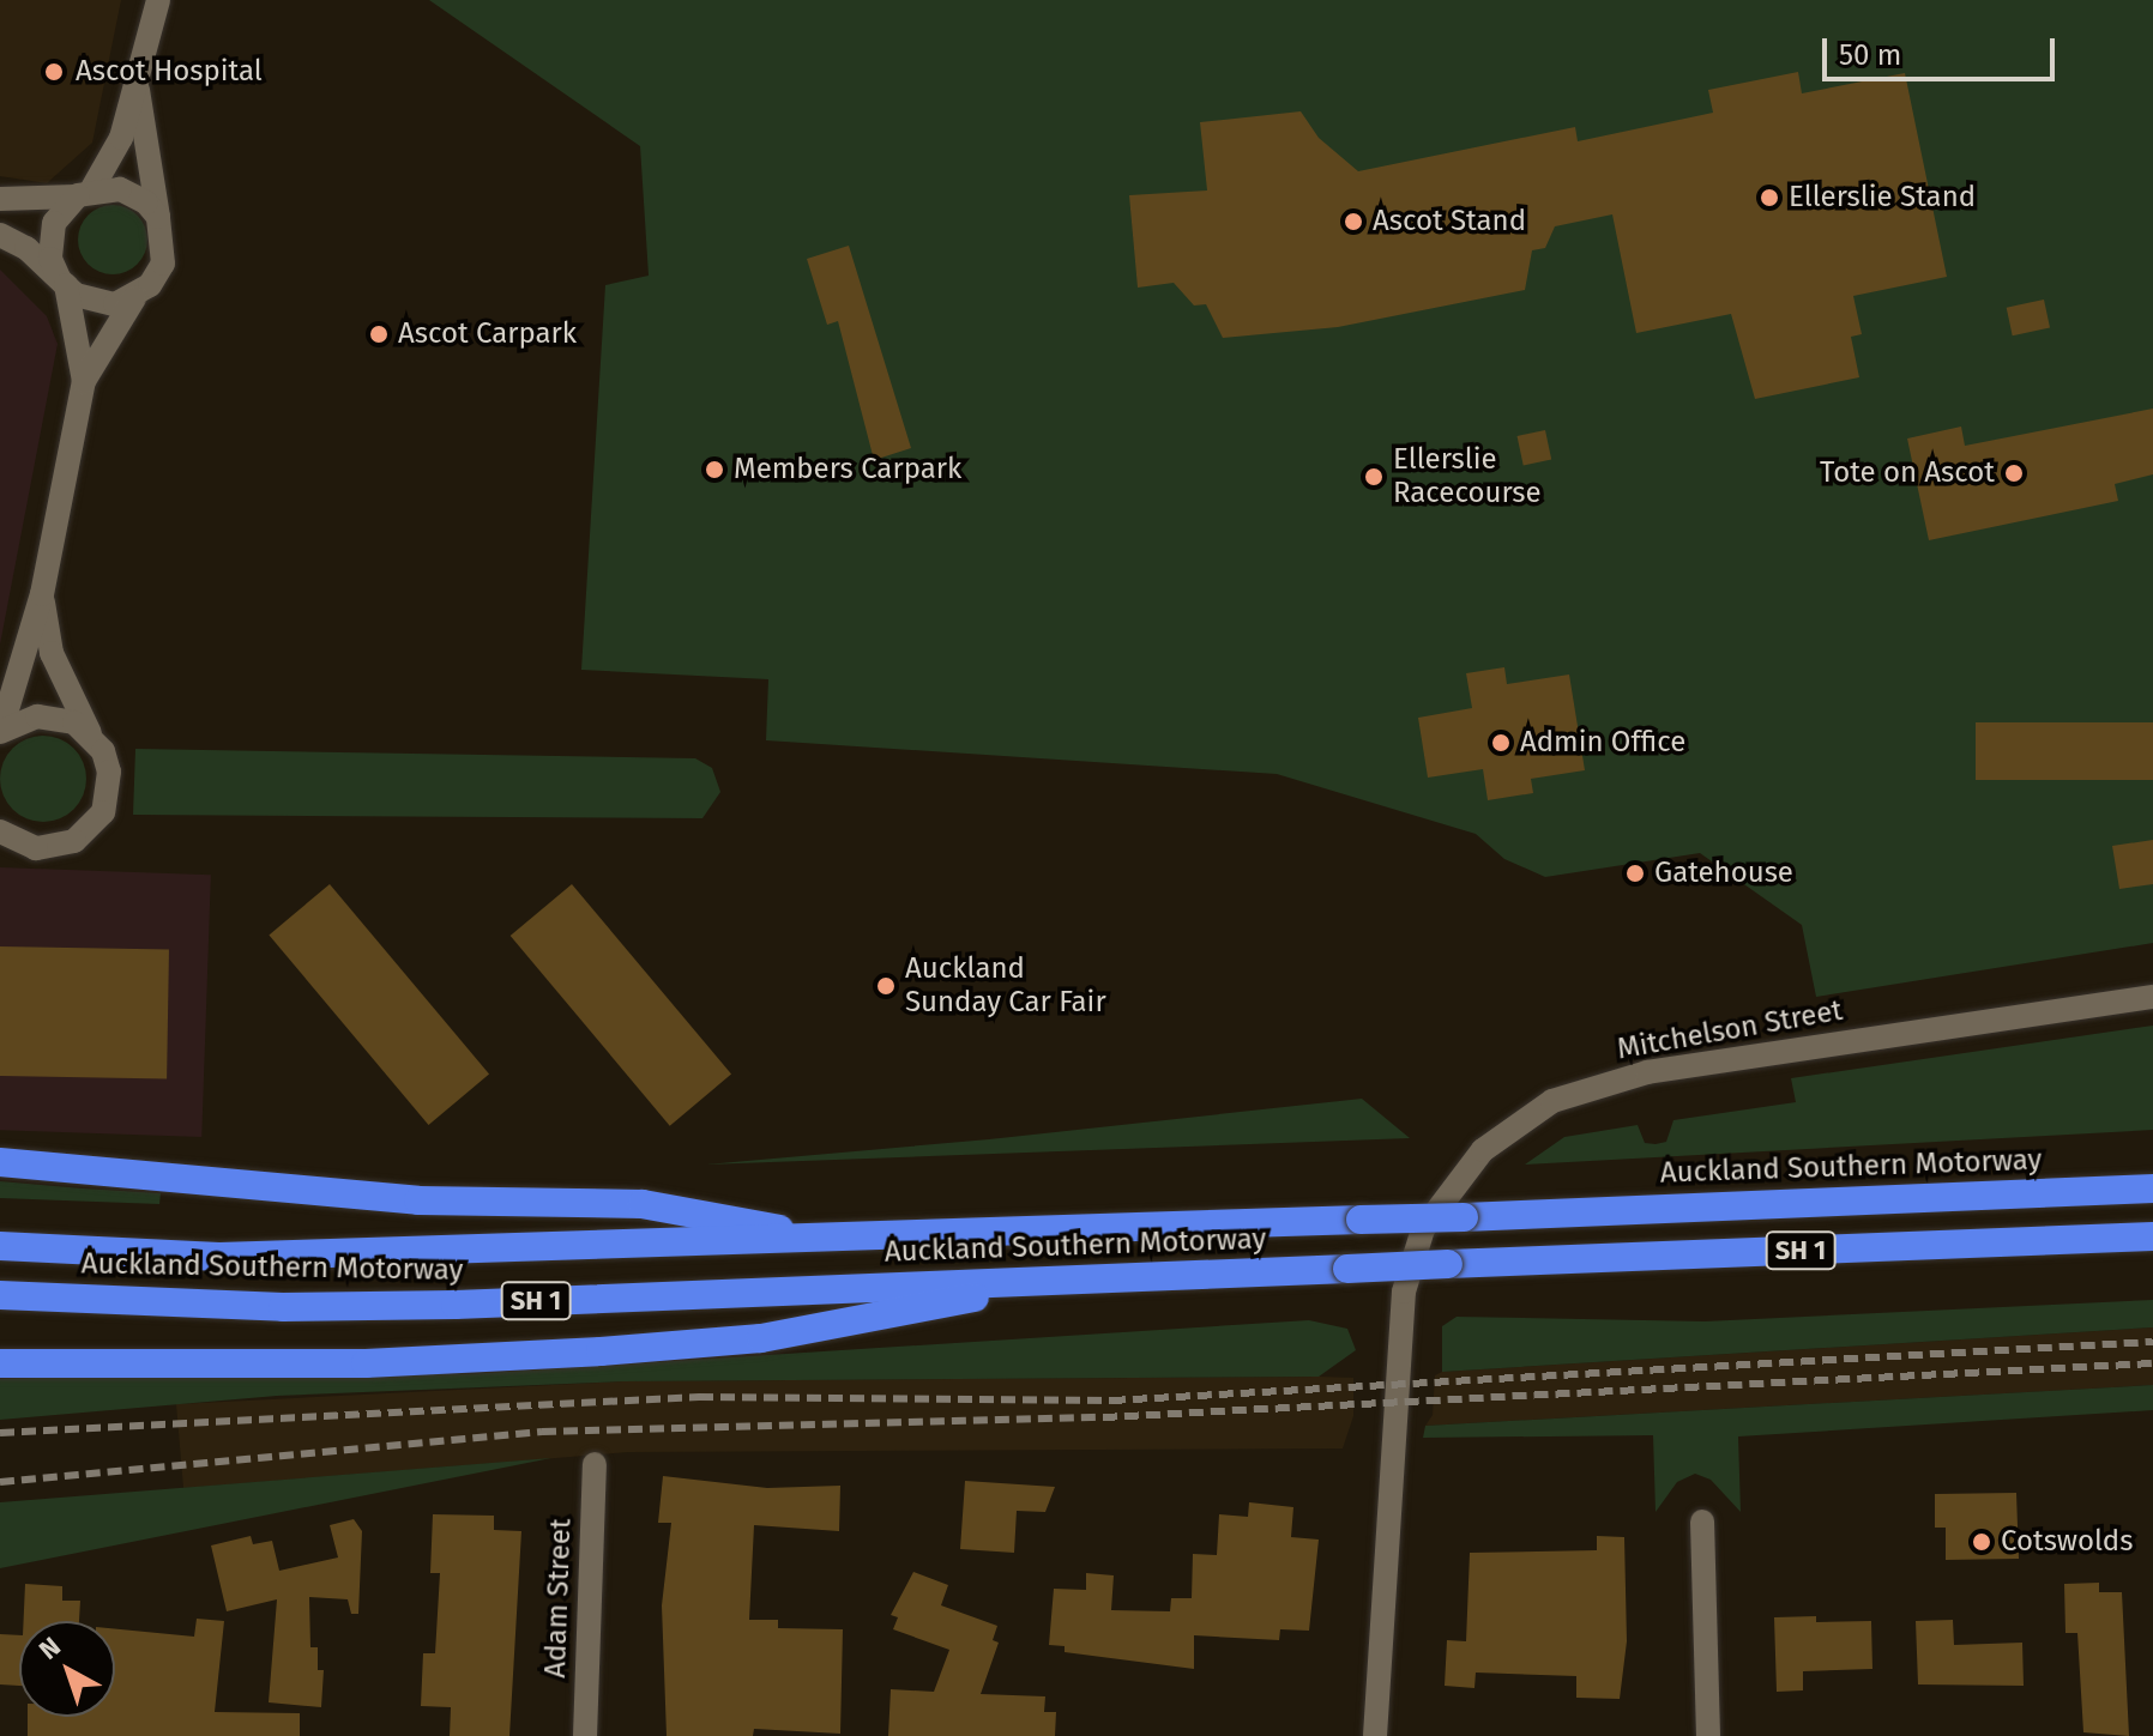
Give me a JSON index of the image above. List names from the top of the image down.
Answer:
{
  "streets": {
    "highway": ["Auckland Southern Motorway", "SH 1"],
    "street": ["Mitchelson Street", "Adam Street"]
  },
  "places": [
    "Ascot Hospital",
    "Ellerslie Stand",
    "Ascot Stand",
    "Ascot Carpark",
    "Members Carpark",
    "Tote on Ascot",
    "Ellerslie Racecourse",
    "Admin Office",
    "Gatehouse",
    "Auckland Sunday Car Fair",
    "Cotswolds"
  ],
  "scale_bar": "50 m",
  "north": "top left"
}
